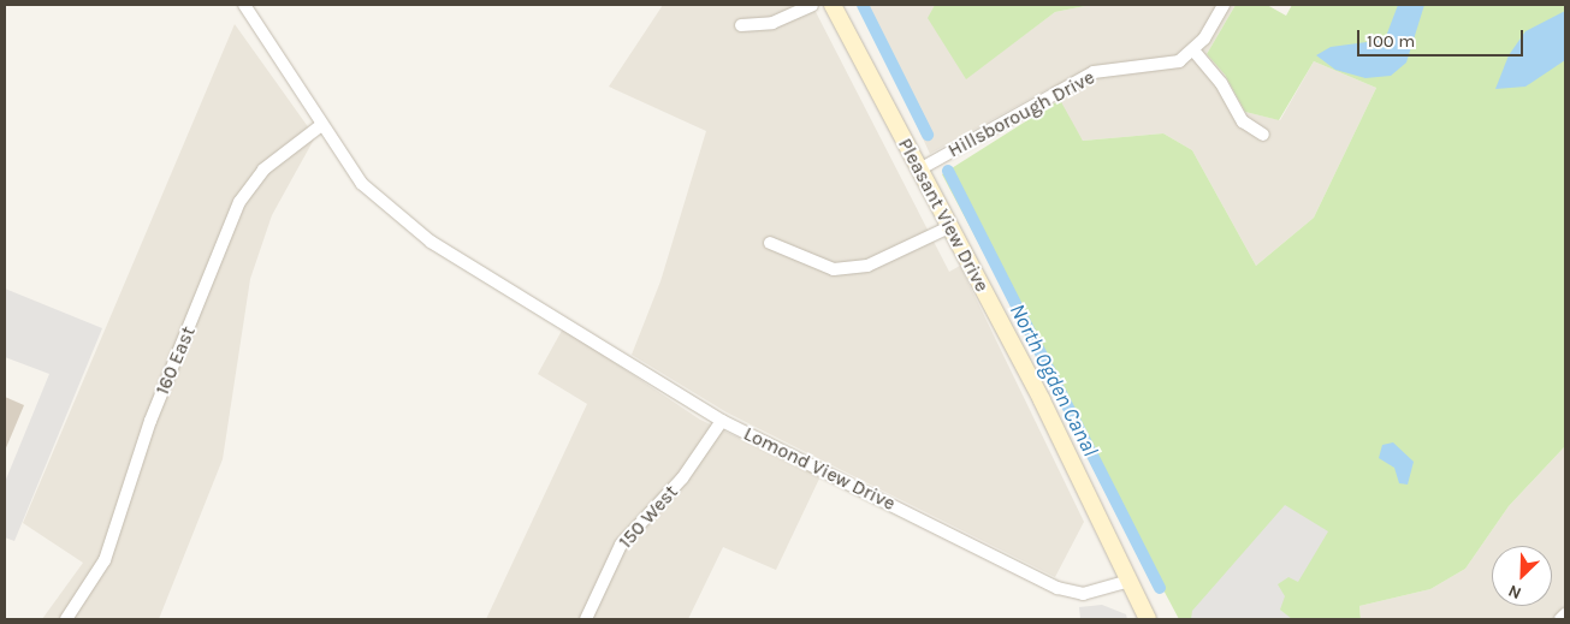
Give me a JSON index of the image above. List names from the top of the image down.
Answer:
{
  "streets": {
    "street": [
      "Hillsborough Drive",
      "Pleasant View Drive",
      "160 East",
      "Lomond View Drive",
      "150 West"
    ]
  },
  "crossings": [
    ["Hillsborough Drive", "Pleasant View Drive"],
    ["Pleasant View Drive", "Lomond View Drive"],
    ["160 East", "Lomond View Drive"],
    ["Lomond View Drive", "150 West"]
  ],
  "water": ["North Ogden Canal"],
  "scale_bar": "100 m",
  "north": "bottom left"
}
